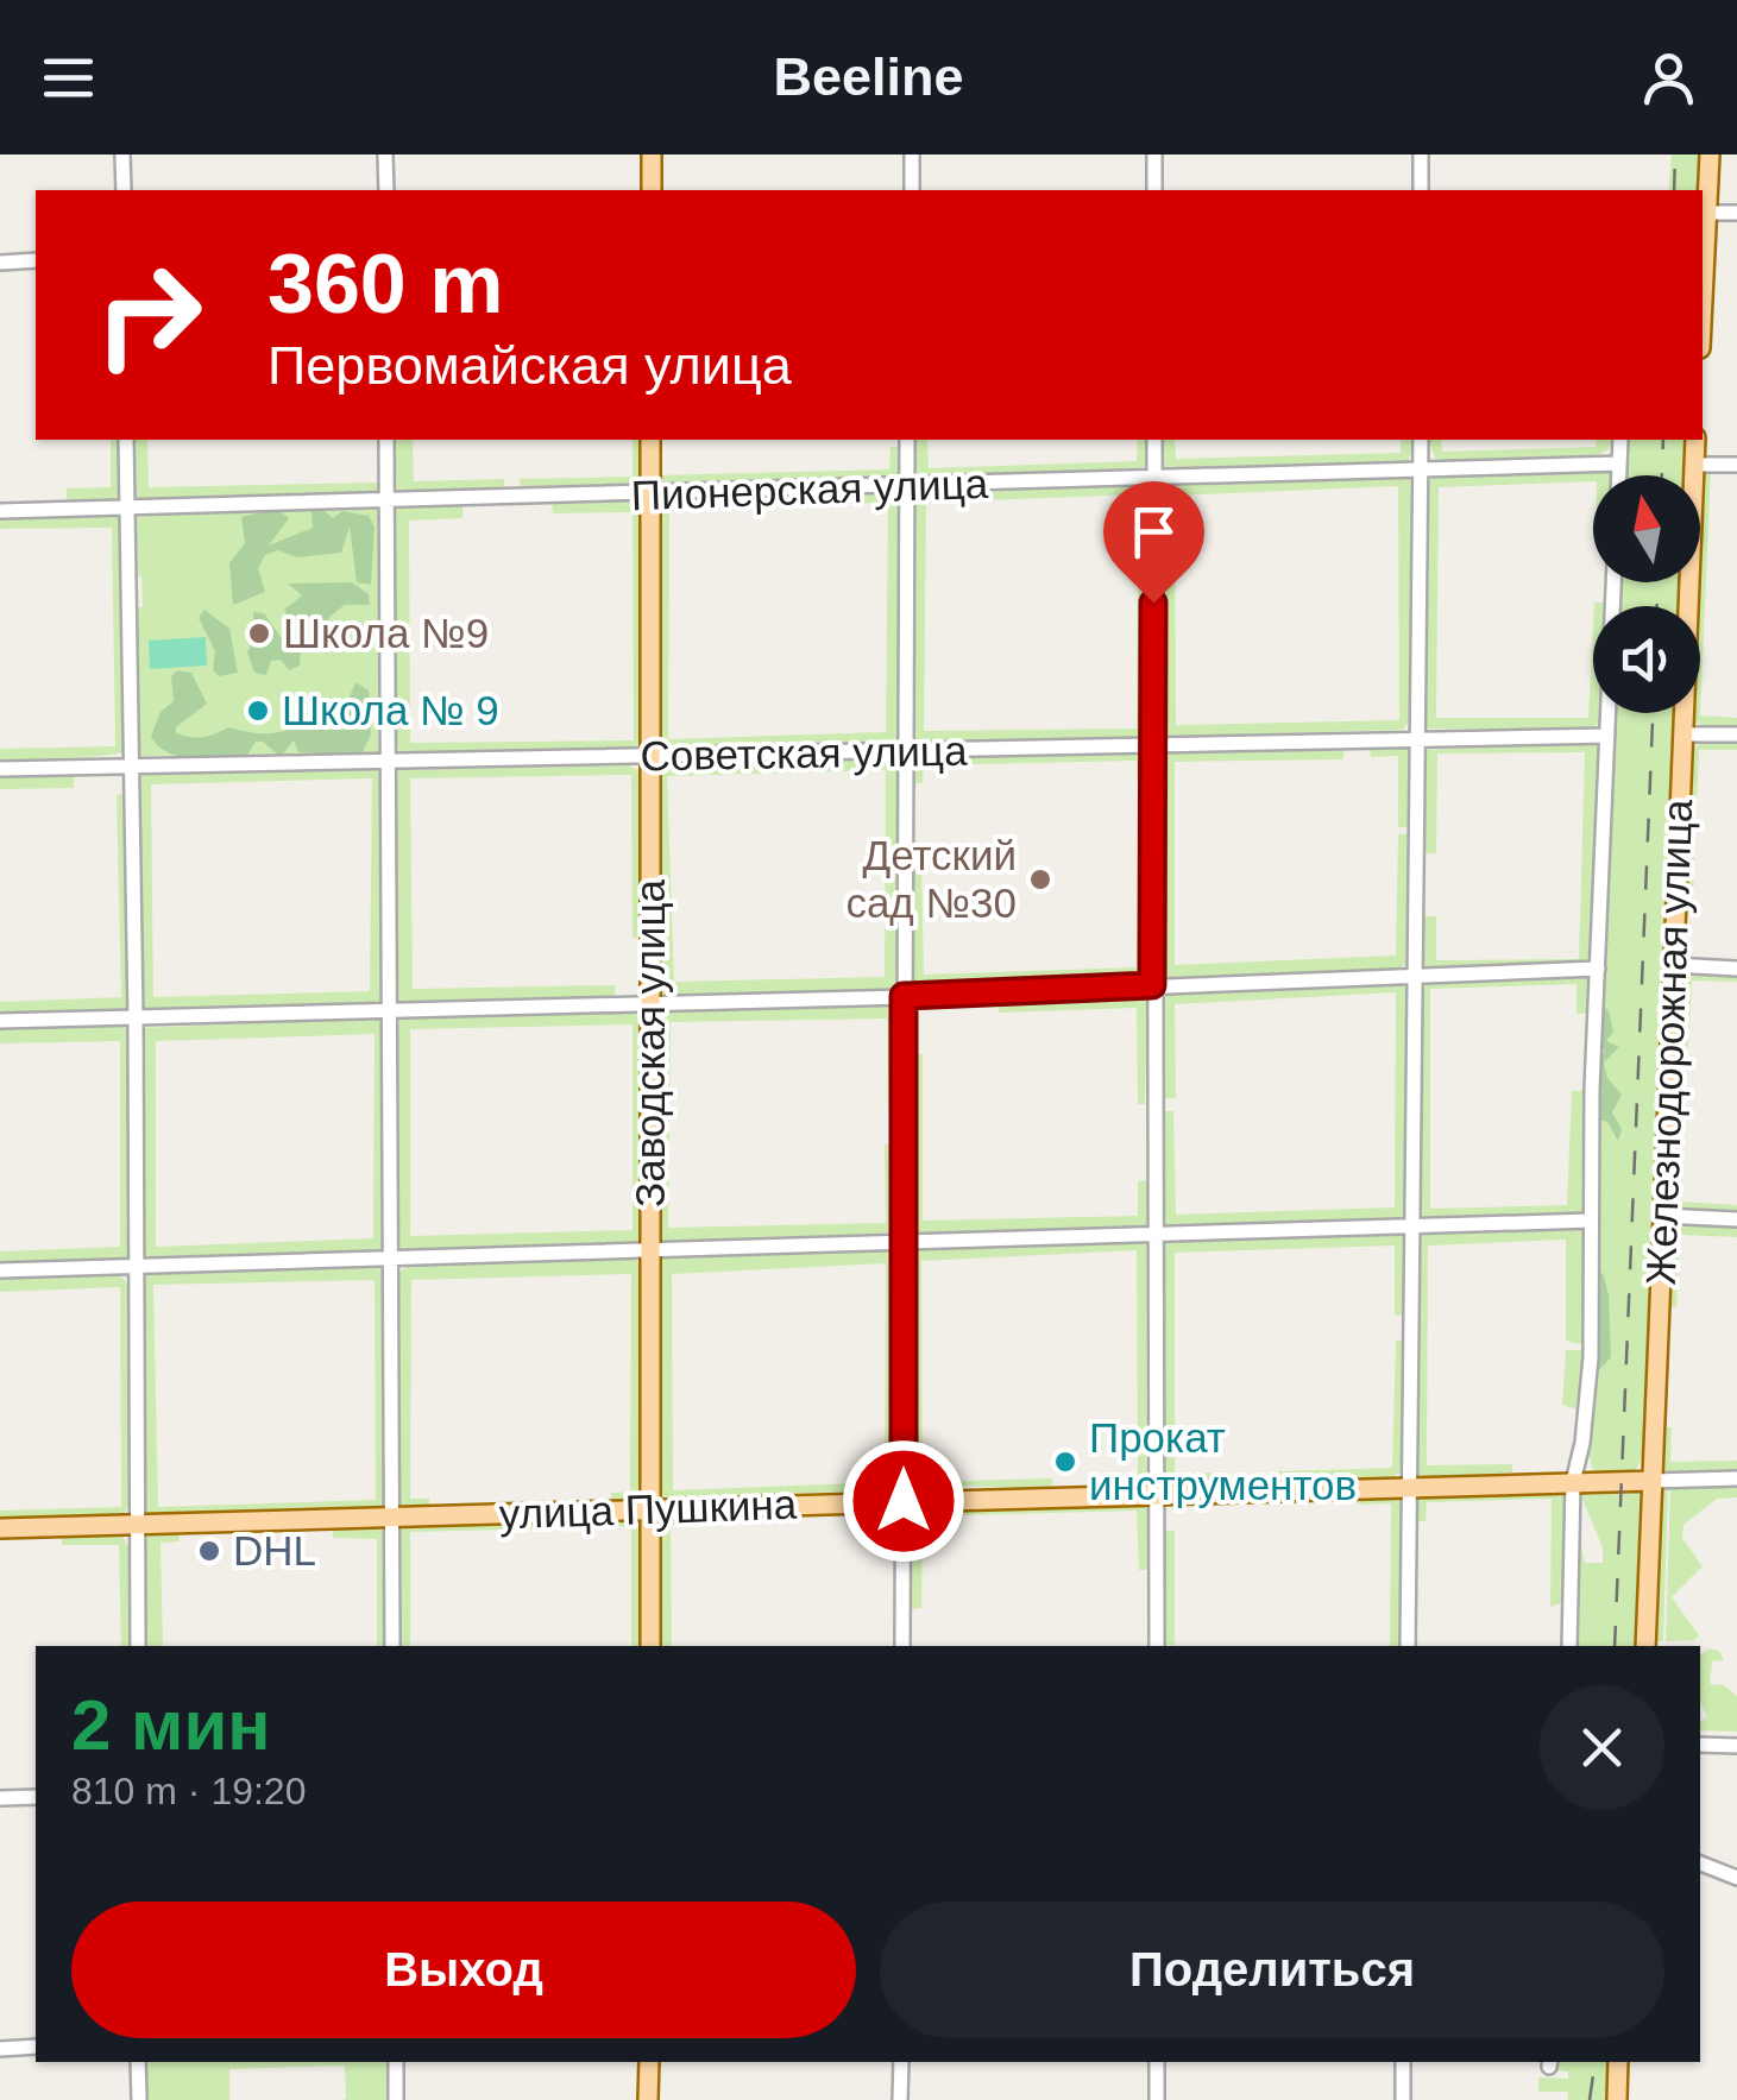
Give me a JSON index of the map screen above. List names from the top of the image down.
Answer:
{
  "streets": {
    "main road": ["Железнодорожная улица", "Заводская улица", "улица Пушкина"],
    "street": ["Пионерская улица", "Советская улица"]
  },
  "crossings": [
    ["Пионерская улица", "Заводская улица"],
    ["Советская улица", "Железнодорожная улица"],
    ["Советская улица", "Заводская улица"],
    ["Железнодорожная улица", "улица Пушкина"],
    ["Заводская улица", "улица Пушкина"]
  ],
  "places": [
    "Школа №9",
    "Школа № 9",
    "Детский сад №30",
    "Прокат инструментов",
    "DHL"
  ],
  "north": "top",
  "page": {
    "header": "Beeline",
    "turn": ["360 m", "Первомайская улица"],
    "heading": ["2 мин", "810 m · 19:20"],
    "buttons": ["Выход", "Поделиться"]
  }
}
